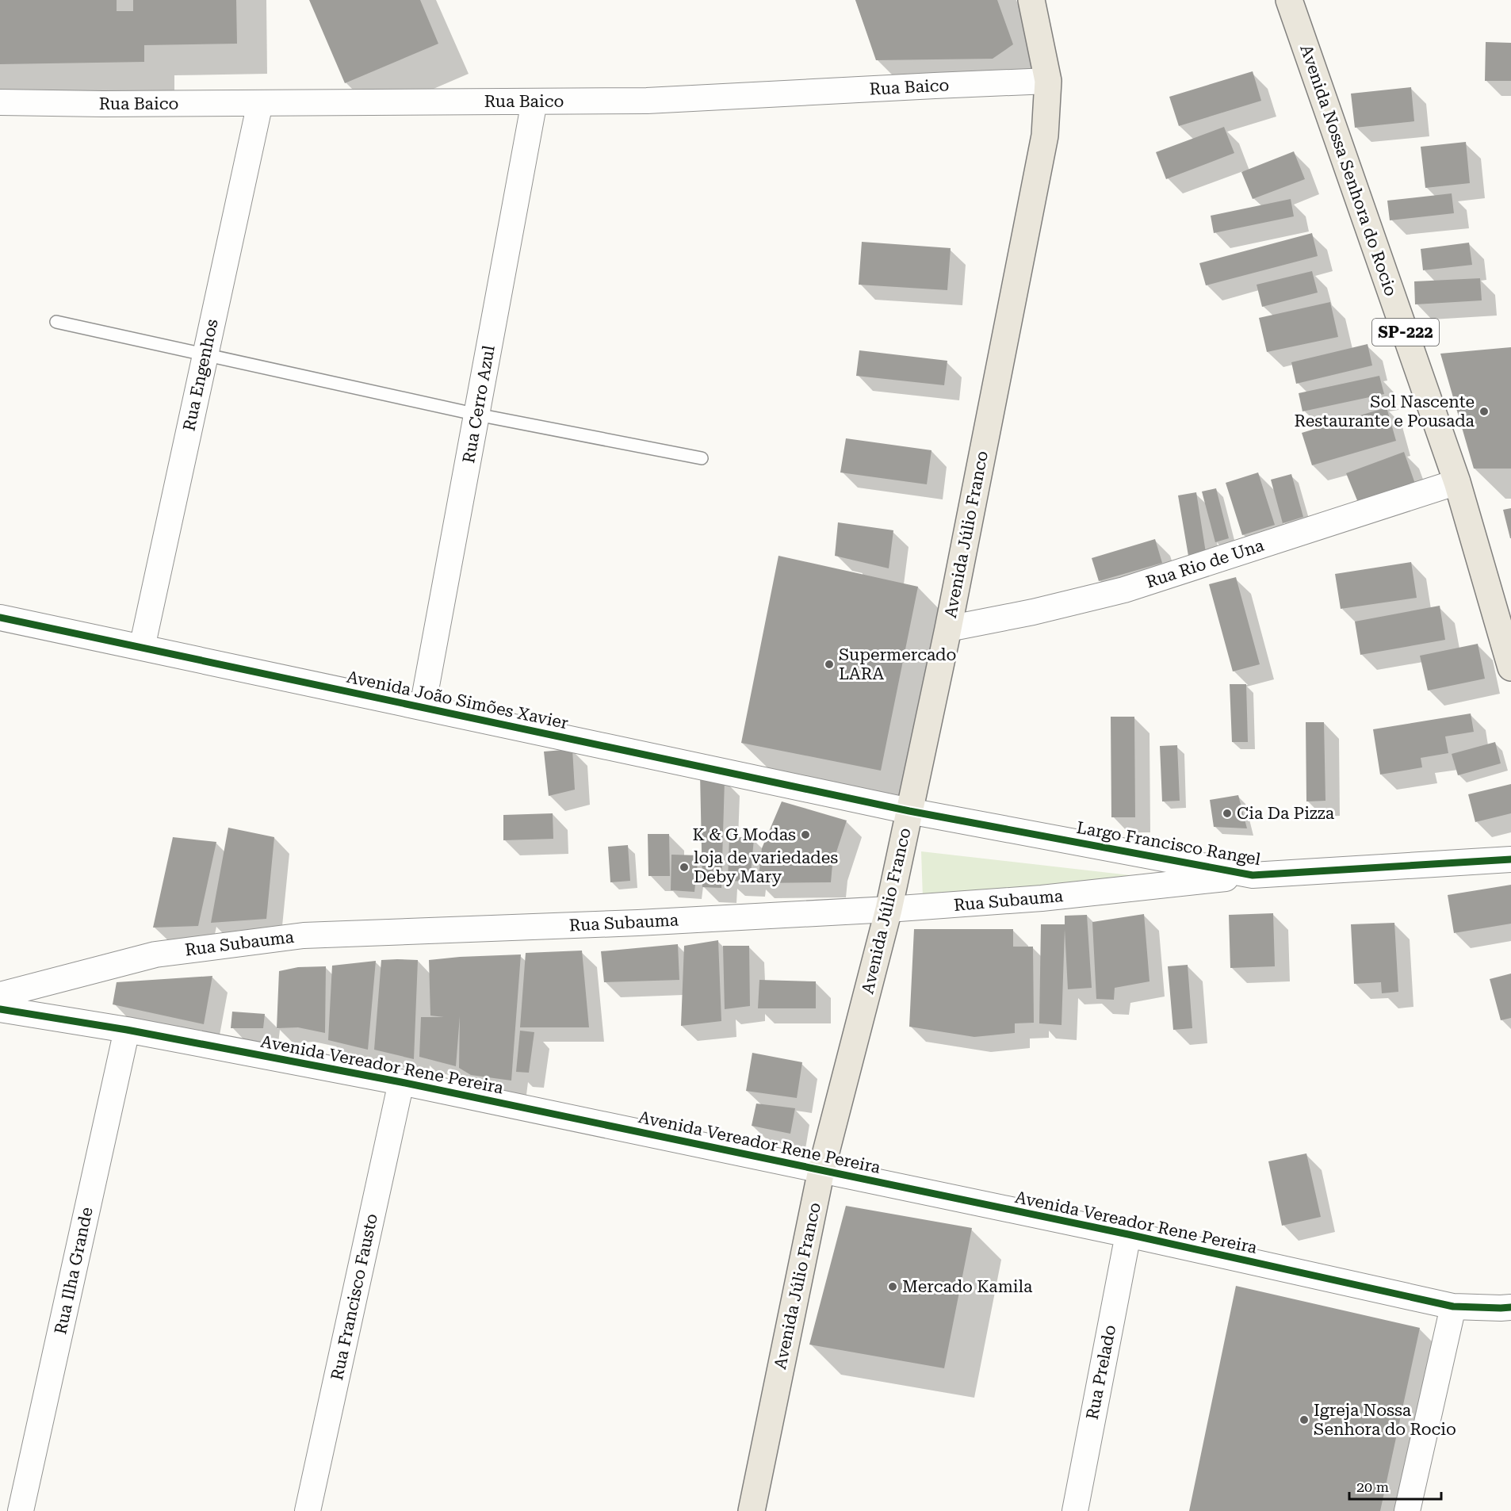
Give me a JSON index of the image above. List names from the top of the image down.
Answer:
{
  "streets": {
    "main road": ["Avenida Nossa Senhora do Rocio", "SP-222", "Avenida Júlio Franco"],
    "street": [
      "Rua Baico",
      "Rua Engenhos",
      "Rua Cerro Azul",
      "Rua Rio de Una",
      "Avenida João Simões Xavier",
      "Largo Francisco Rangel",
      "Rua Subauma",
      "Avenida Vereador Rene Pereira",
      "Rua Ilha Grande",
      "Rua Francisco Fausto",
      "Rua Prelado"
    ]
  },
  "crossings": [
    ["Rua Baico", "Rua Engenhos"],
    ["Rua Baico", "Rua Cerro Azul"],
    ["Rua Baico", "Avenida Júlio Franco"],
    ["Avenida Nossa Senhora do Rocio", "Rua Rio de Una"],
    ["Rua Engenhos", "Avenida João Simões Xavier"],
    ["Rua Cerro Azul", "Avenida João Simões Xavier"],
    ["Avenida Júlio Franco", "Rua Rio de Una"],
    ["Avenida Júlio Franco", "Avenida João Simões Xavier"],
    ["Avenida Júlio Franco", "Largo Francisco Rangel"],
    ["Avenida Júlio Franco", "Rua Subauma"],
    ["Avenida Júlio Franco", "Avenida Vereador Rene Pereira"],
    ["Avenida João Simões Xavier", "Largo Francisco Rangel"],
    ["Largo Francisco Rangel", "Rua Subauma"],
    ["Avenida Vereador Rene Pereira", "Rua Ilha Grande"],
    ["Avenida Vereador Rene Pereira", "Rua Francisco Fausto"],
    ["Avenida Vereador Rene Pereira", "Rua Prelado"]
  ],
  "places": [
    "Sol Nascente Restaurante e Pousada",
    "Supermercado LARA",
    "Cia Da Pizza",
    "K & G Modas",
    "loja de variedades Deby Mary",
    "Mercado Kamila",
    "Igreja Nossa Senhora do Rocio"
  ],
  "scale_bar": "20 m"
}
